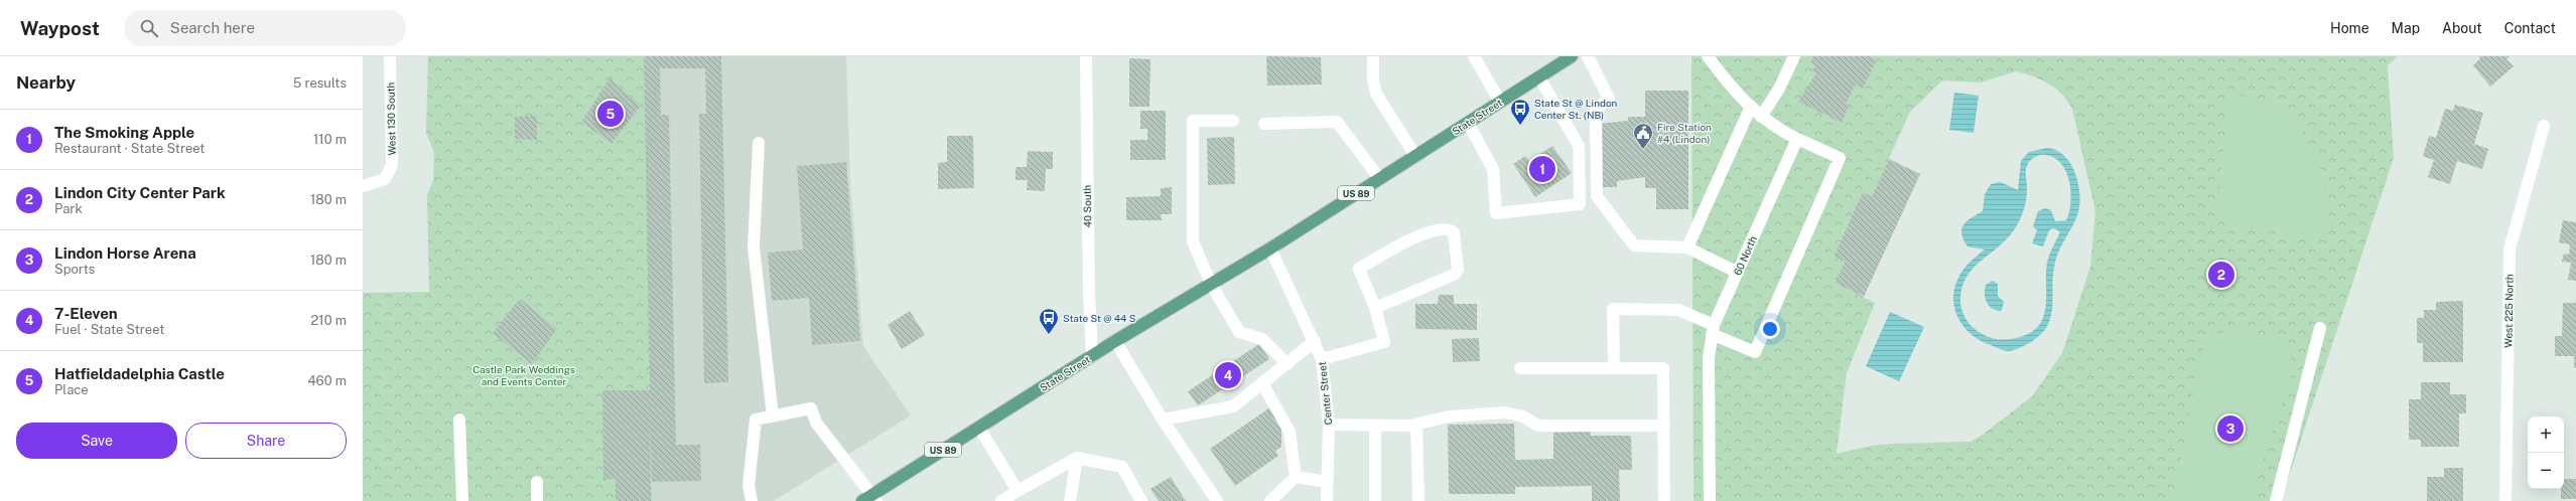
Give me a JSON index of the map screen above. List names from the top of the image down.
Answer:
{
  "streets": {
    "main road": ["State Street", "US 89"],
    "street": [
      "West 130 South",
      "40 South",
      "60 North",
      "West 225 North",
      "Center Street"
    ]
  },
  "crossings": [
    ["State Street", "US 89"],
    ["State Street", "40 South"],
    ["State Street", "Center Street"],
    ["US 89", "Center Street"]
  ],
  "parks": ["Castle Park Weddings and Events Center"],
  "places": {
    "bus stop": ["State St @ Lindon Center St. (NB)", "State St @ 44 S"],
    "public building": ["Fire Station #4 (Lindon)"]
  },
  "page": {
    "header": "Waypost",
    "search": "Search here",
    "nav": [
      "Home",
      "Map",
      "About",
      "Contact"
    ],
    "heading": ["Nearby", "5 results"],
    "pins": [
      "5",
      "1",
      "2",
      "4",
      "3"
    ],
    "list": [
      {
        "mark": "1",
        "name": "The Smoking Apple",
        "note": "Restaurant · State Street",
        "value": "110 m"
      },
      {
        "mark": "2",
        "name": "Lindon City Center Park",
        "note": "Park",
        "value": "180 m"
      },
      {
        "mark": "3",
        "name": "Lindon Horse Arena",
        "note": "Sports",
        "value": "180 m"
      },
      {
        "mark": "4",
        "name": "7-Eleven",
        "note": "Fuel · State Street",
        "value": "210 m"
      },
      {
        "mark": "5",
        "name": "Hatfieldadelphia Castle",
        "note": "Place",
        "value": "460 m"
      }
    ],
    "buttons": ["Save", "Share"],
    "map_buttons": ["+", "−"]
  }
}
